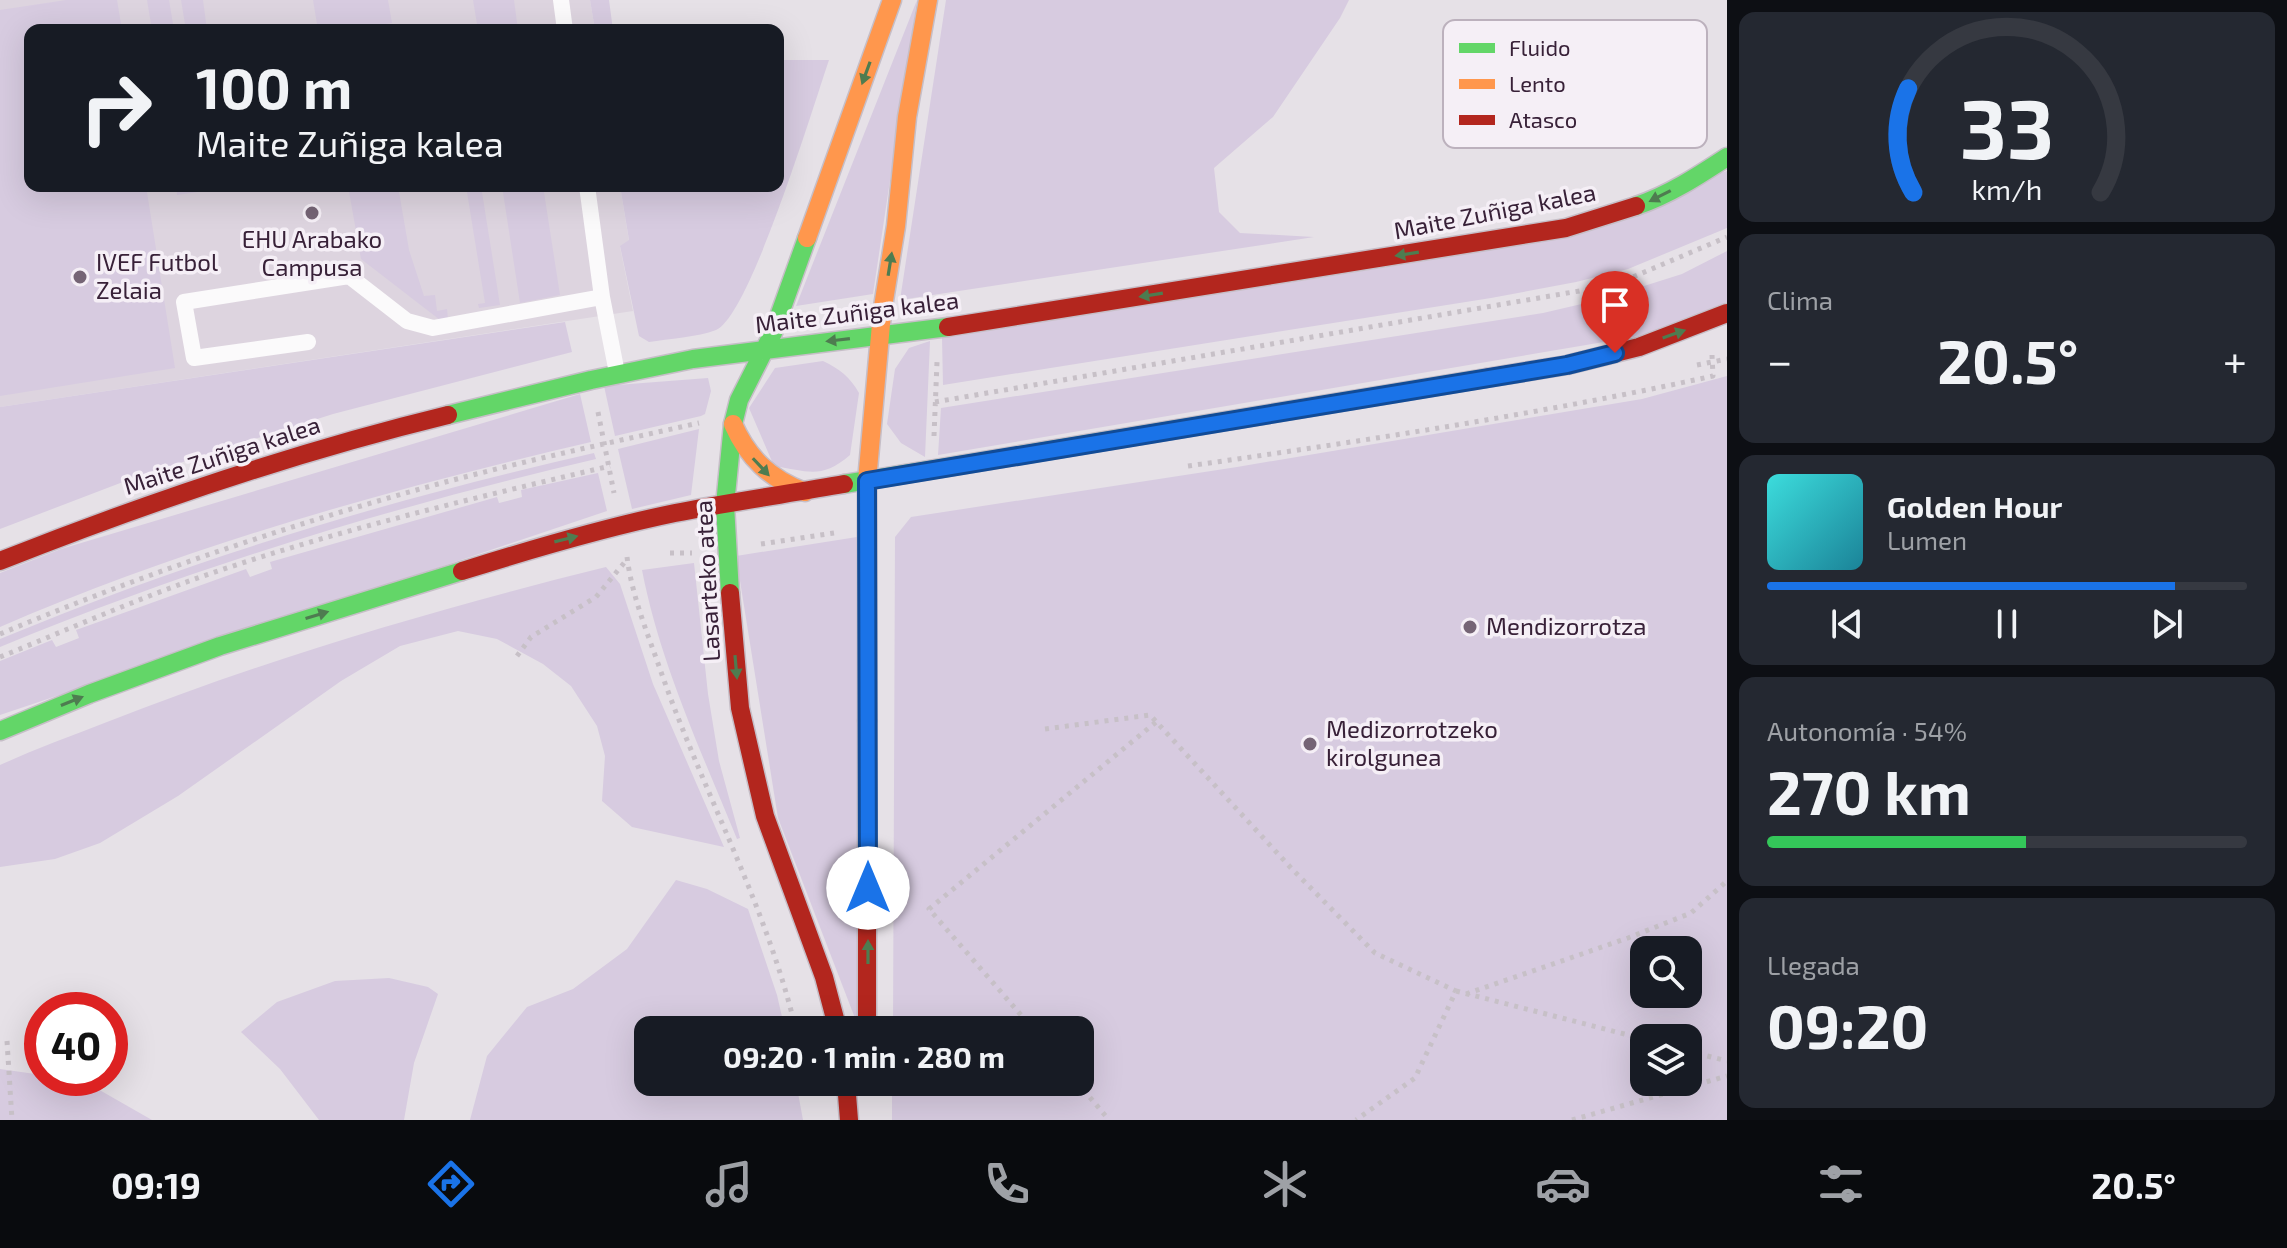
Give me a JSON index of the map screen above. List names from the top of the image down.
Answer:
{
  "streets": {
    "main road": ["Maite Zuñiga kalea", "Lasarteko atea"]
  },
  "crossings": [
    ["Maite Zuñiga kalea", "Lasarteko atea"]
  ],
  "places": [
    "EHU Arabako Campusa",
    "IVEF Futbol Zelaia",
    "Mendizorrotza",
    "Medizorrotzeko kirolgunea"
  ],
  "legend": ["Fluido", "Lento", "Atasco"],
  "page": {
    "turn": ["100 m", "Maite Zuñiga kalea"],
    "tile": [
      "Clima",
      ["Autonomía · 54%", "270 km"],
      ["Llegada", "09:20"]
    ],
    "heat": ["−", "20.5°", "+"],
    "song": ["Golden Hour", "Lumen"],
    "limit": "40",
    "trip": "09:20 · 1 min · 280 m",
    "tabs": ["09:19", "20.5°"],
    "gauge": ["33", "km/h"]
  }
}
